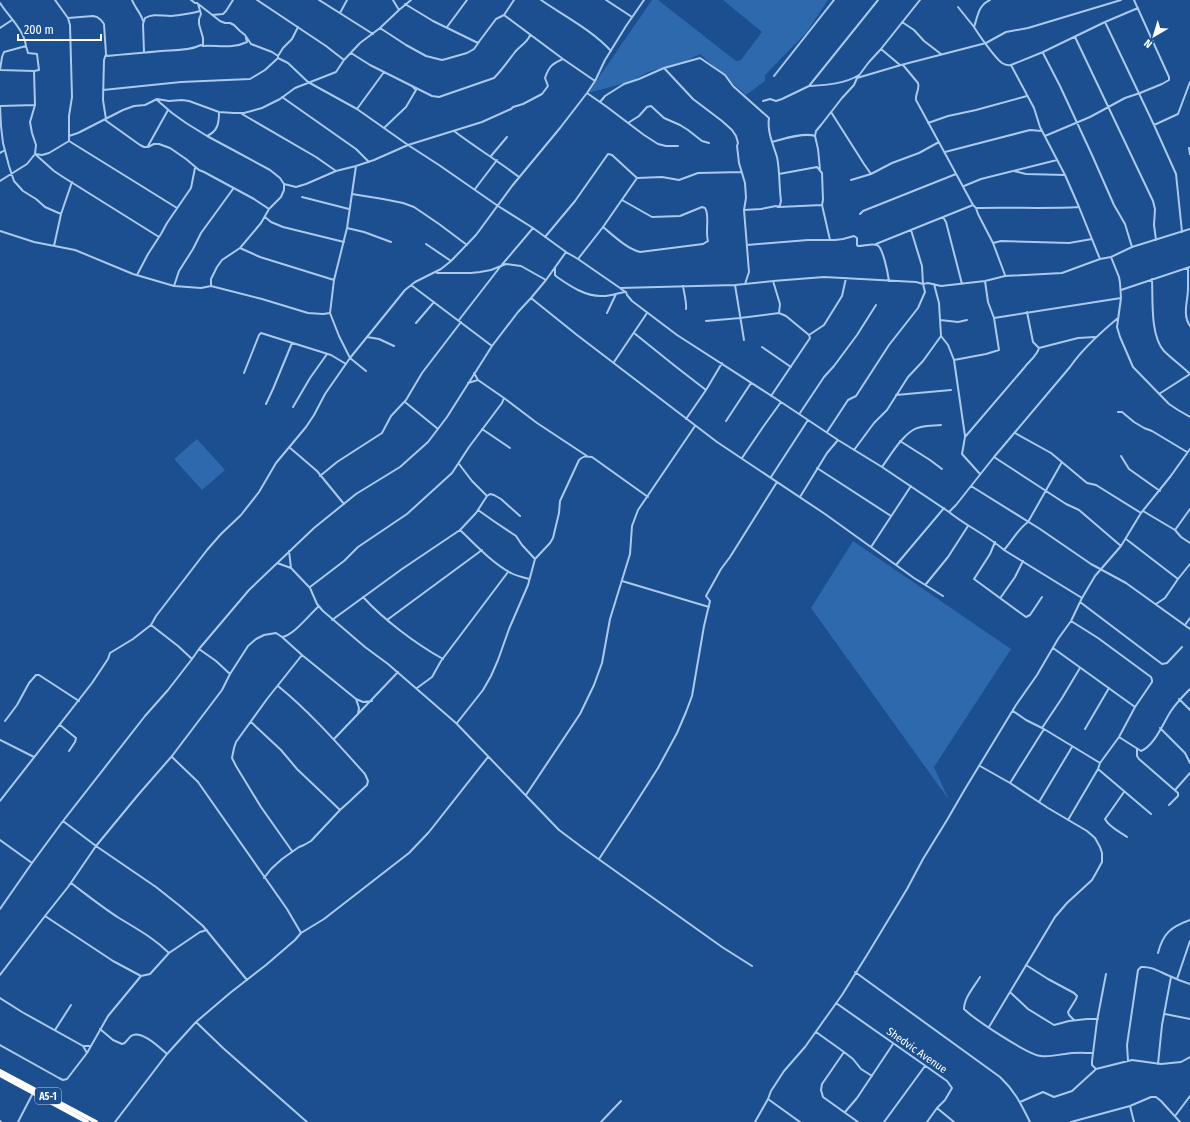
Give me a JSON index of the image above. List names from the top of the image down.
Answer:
{
  "streets": {
    "highway": ["A5-1"],
    "street": ["Shedvic Avenue"]
  },
  "scale_bar": "200 m",
  "north": "bottom left"
}
